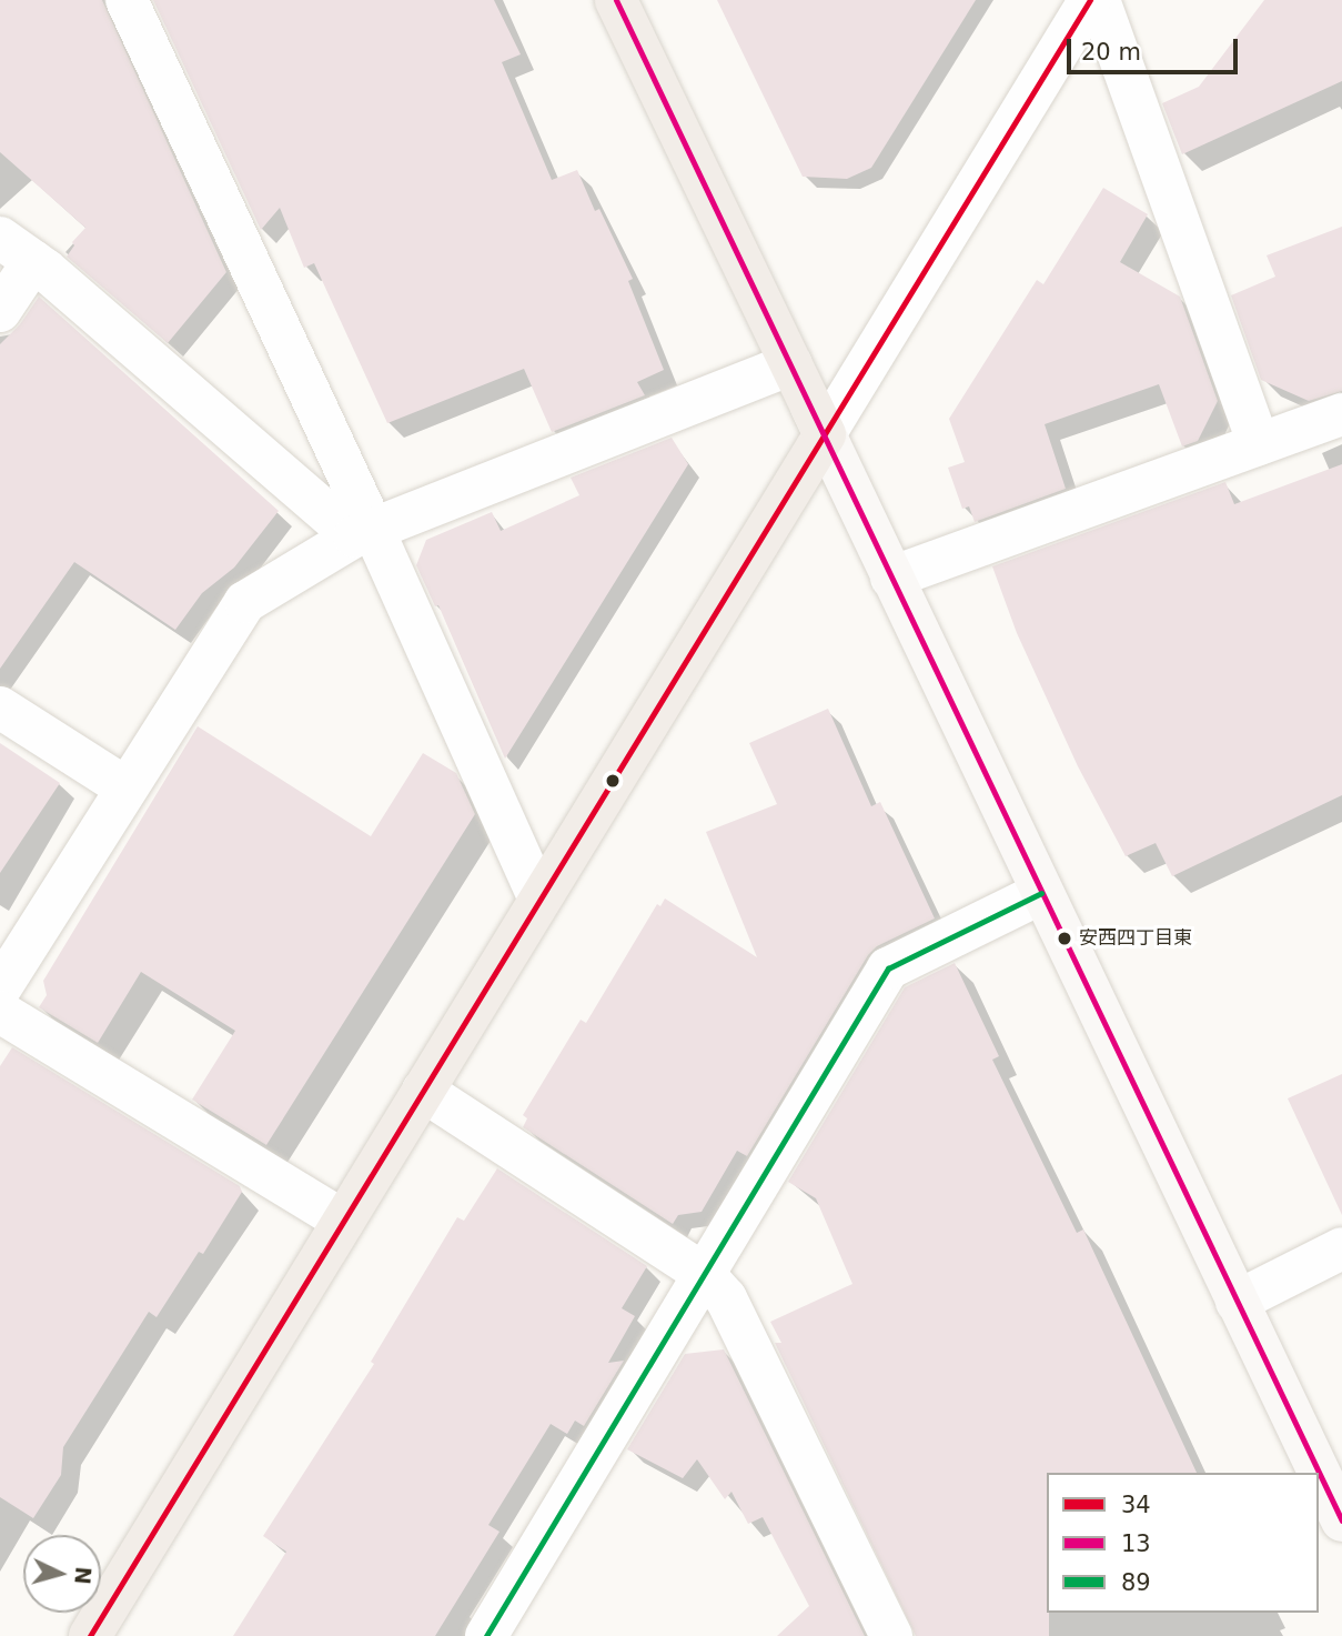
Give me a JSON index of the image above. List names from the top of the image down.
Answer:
{
  "places": ["安西四丁目東"],
  "lines": ["transit line 34", "transit line 13", "transit line 89"],
  "legend": ["34", "13", "89"],
  "scale_bar": "20 m",
  "north": "right"
}
